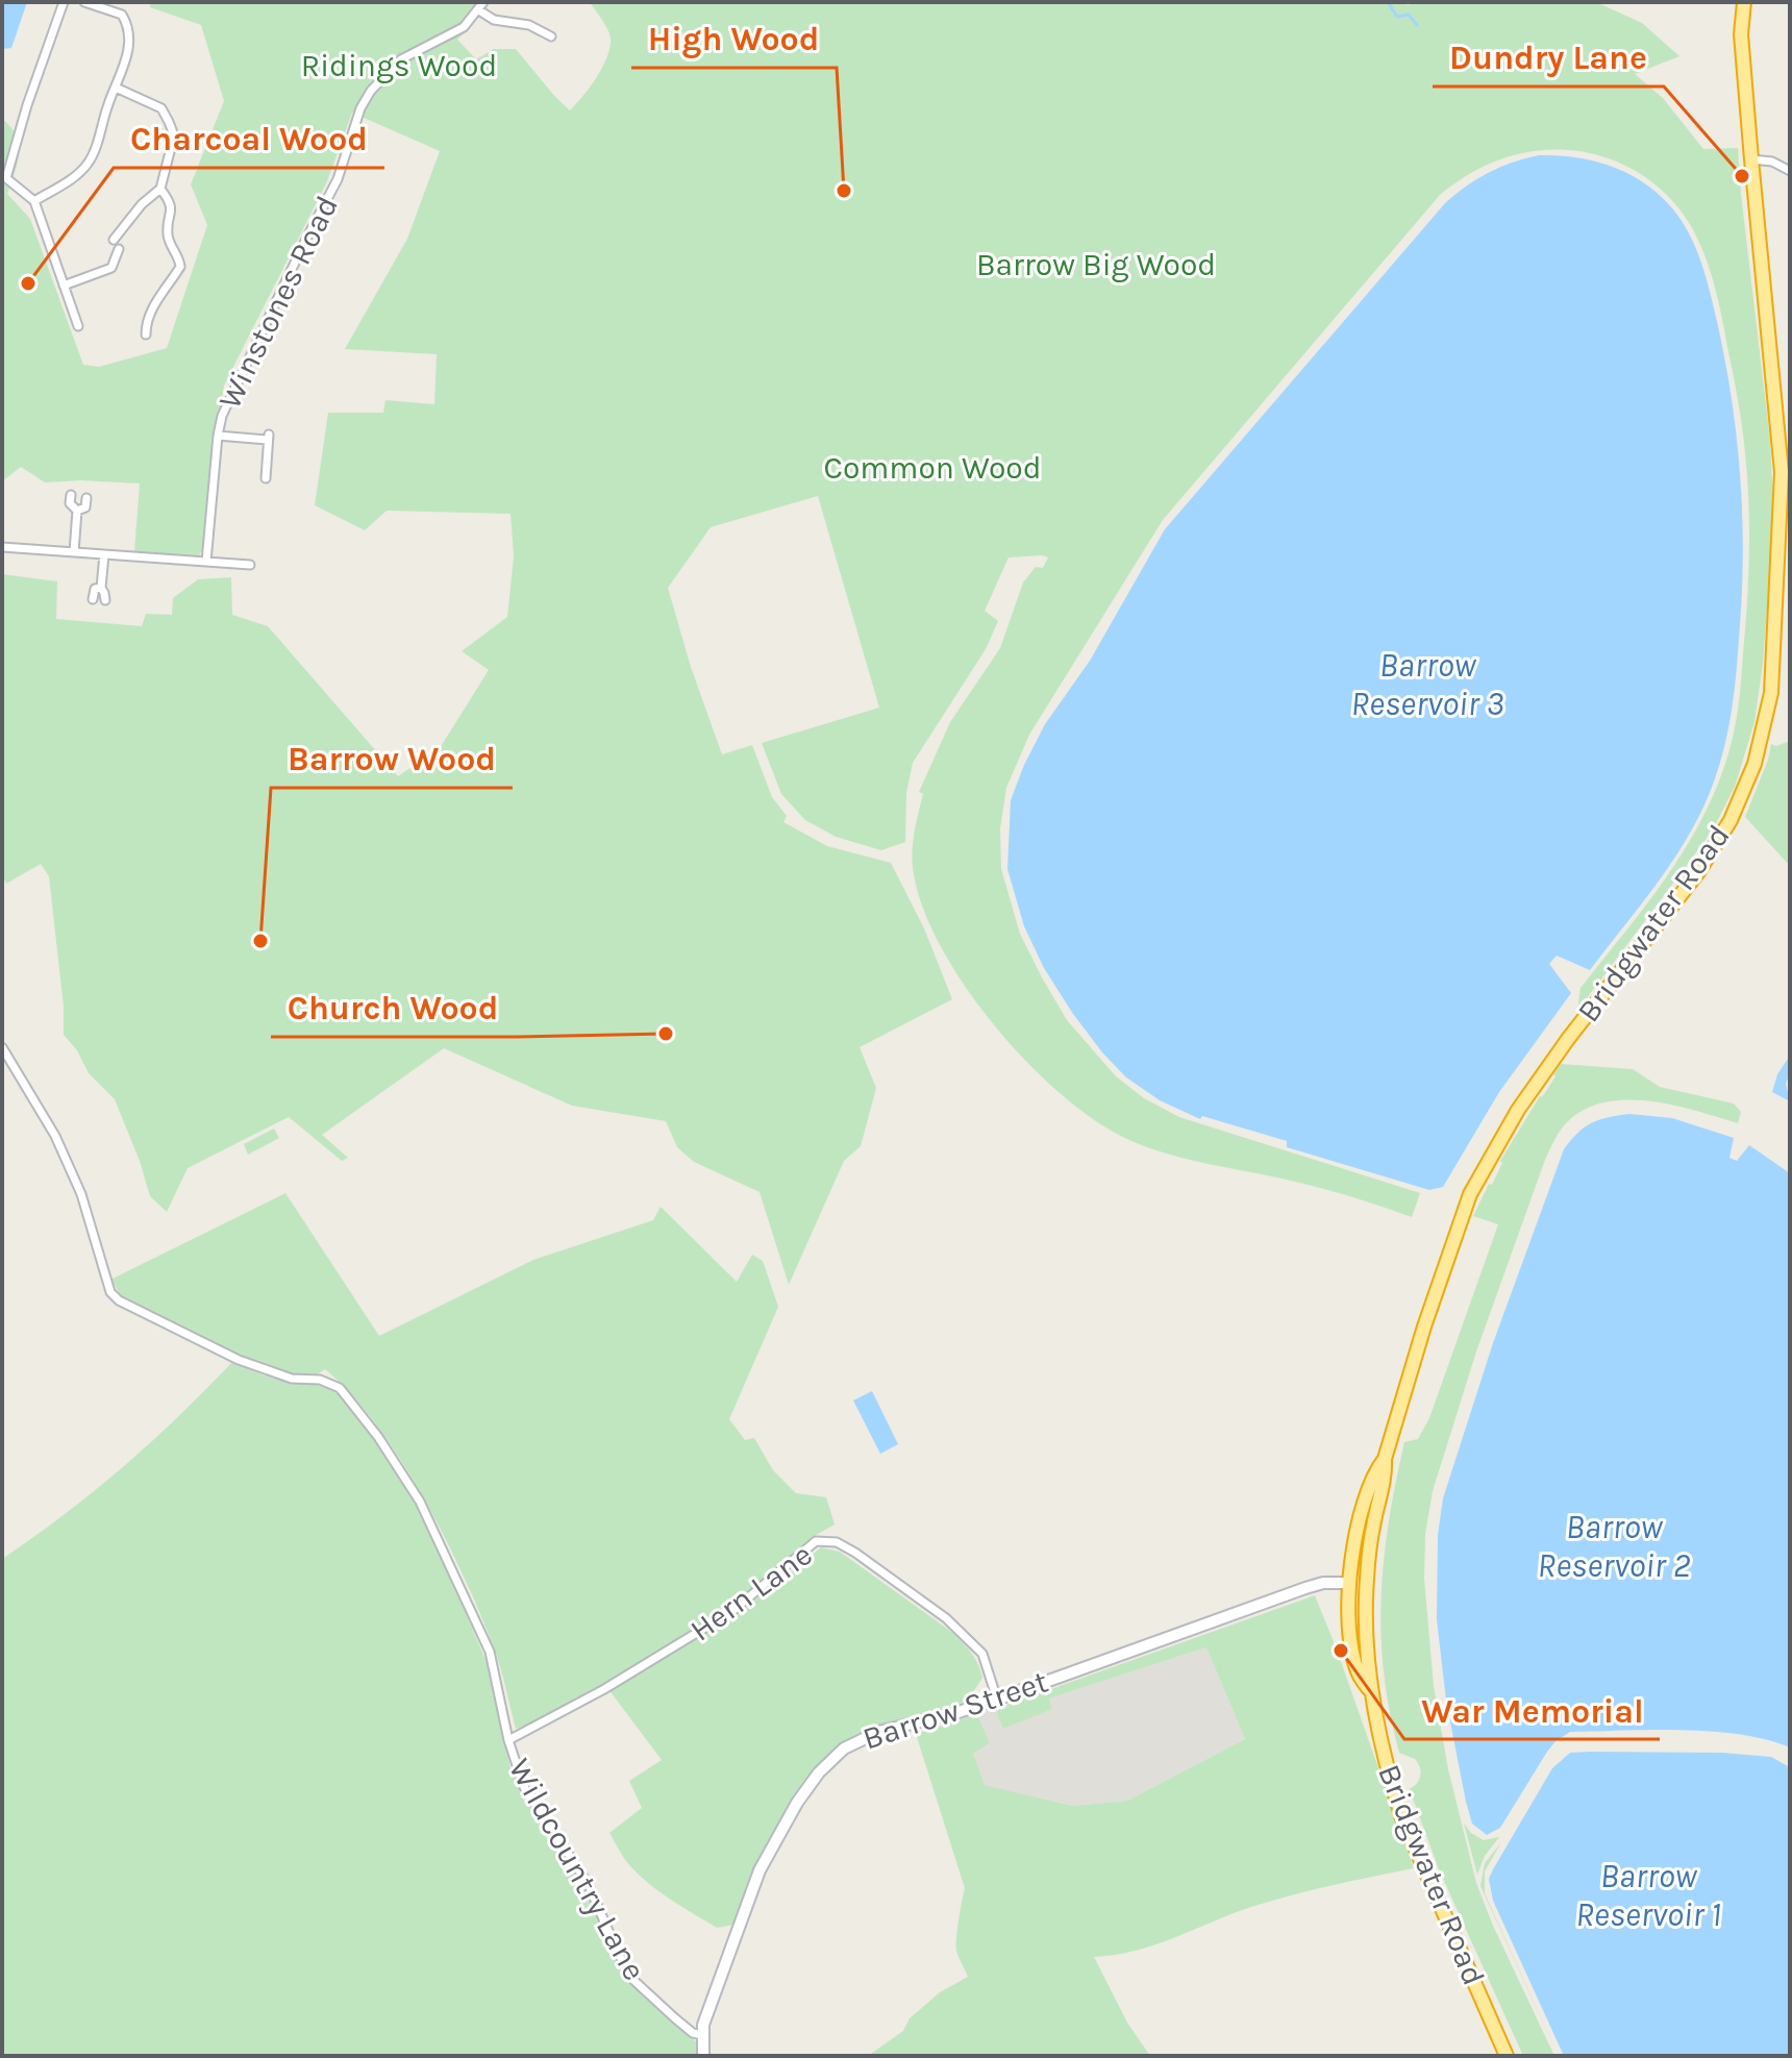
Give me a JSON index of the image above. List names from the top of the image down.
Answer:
{
  "streets": {
    "highway": ["Bridgwater Road"],
    "main road": ["Barrow Street"],
    "street": ["Winstones Road", "Hern Lane", "Wildcountry Lane"]
  },
  "crossings": [
    ["Bridgwater Road", "Barrow Street"],
    ["Hern Lane", "Barrow Street"],
    ["Hern Lane", "Wildcountry Lane"],
    ["Barrow Street", "Wildcountry Lane"]
  ],
  "water": ["Barrow Reservoir 3", "Barrow Reservoir 2", "Barrow Reservoir 1"],
  "parks": ["Ridings Wood", "Barrow Big Wood", "Common Wood"],
  "places": [
    "Dundry Lane",
    "High Wood",
    "Charcoal Wood",
    "Barrow Wood",
    "Church Wood",
    "War Memorial"
  ]
}
